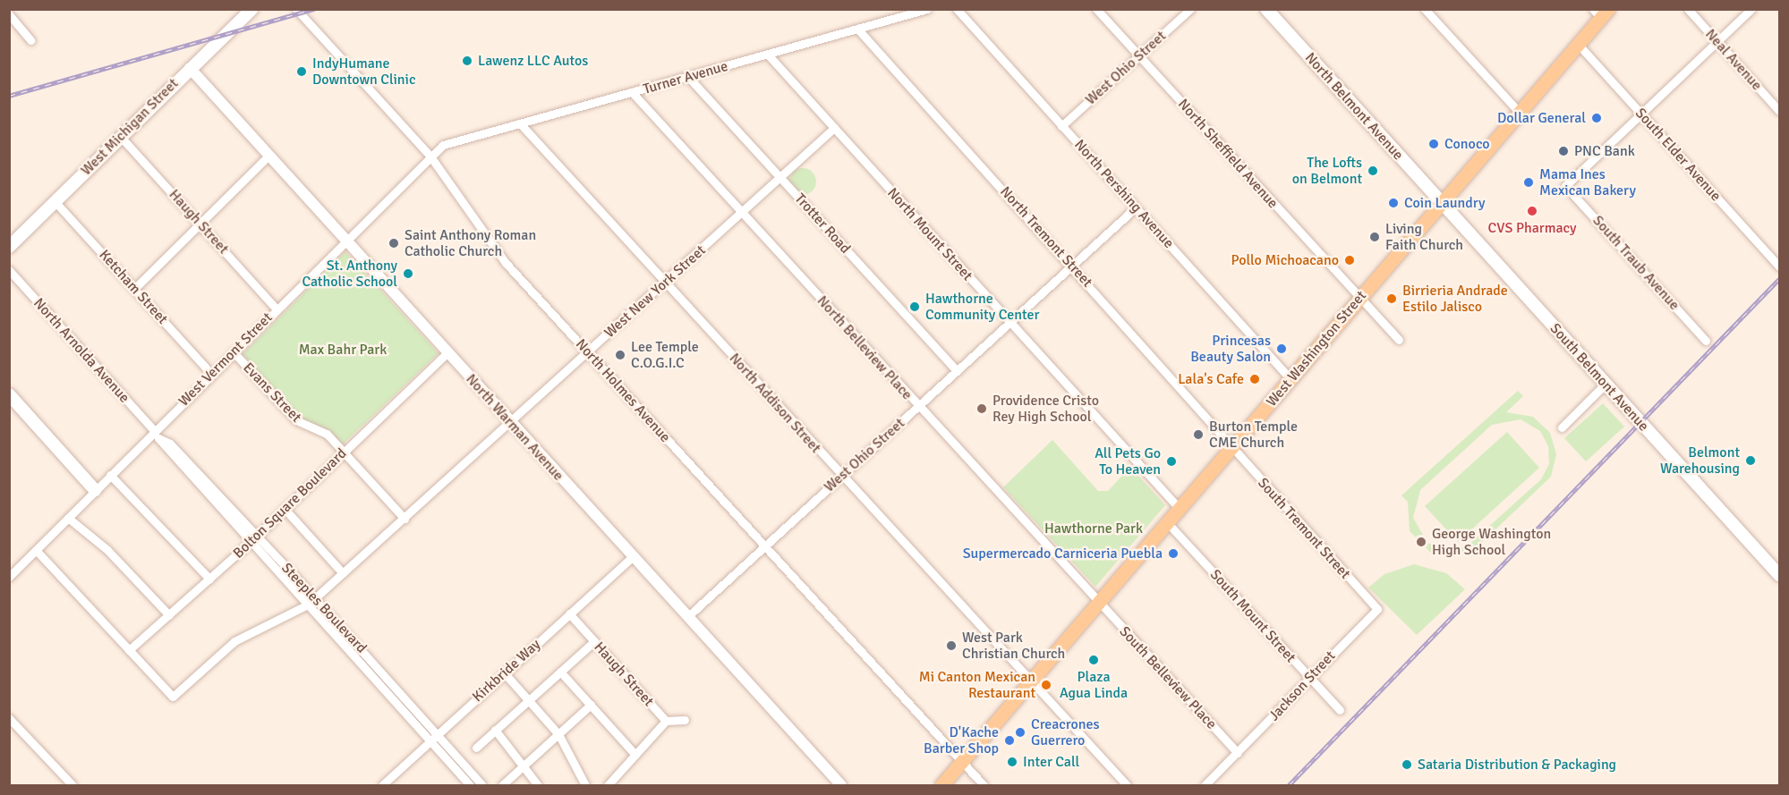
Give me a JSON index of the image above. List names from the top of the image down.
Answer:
{
  "streets": {
    "main road": [
      "North Belmont Avenue",
      "West Michigan Street",
      "West Washington Street",
      "South Belmont Avenue"
    ],
    "street": [
      "Neal Avenue",
      "West Ohio Street",
      "Turner Avenue",
      "North Sheffield Avenue",
      "South Elder Avenue",
      "North Pershing Avenue",
      "Haugh Street",
      "Trotter Road",
      "North Mount Street",
      "North Tremont Street",
      "South Traub Avenue",
      "Ketcham Street",
      "West New York Street",
      "North Belleview Place",
      "North Arnolda Avenue",
      "West Vermont Street",
      "North Holmes Avenue",
      "Evans Street",
      "North Addison Street",
      "North Warman Avenue",
      "Bolton Square Boulevard",
      "South Tremont Street",
      "Steeples Boulevard",
      "South Mount Street",
      "Kirkbride Way",
      "South Belleview Place",
      "Jackson Street"
    ]
  },
  "crossings": [
    ["West Ohio Street", "North Sheffield Avenue"],
    ["West Ohio Street", "North Pershing Avenue"],
    ["West Ohio Street", "Trotter Road"],
    ["West Ohio Street", "North Mount Street"],
    ["West Ohio Street", "North Tremont Street"],
    ["West Ohio Street", "North Belleview Place"],
    ["West Ohio Street", "North Holmes Avenue"],
    ["West Ohio Street", "North Addison Street"],
    ["West Ohio Street", "North Warman Avenue"],
    ["Turner Avenue", "Trotter Road"],
    ["Turner Avenue", "North Mount Street"],
    ["Turner Avenue", "North Tremont Street"],
    ["Turner Avenue", "North Belleview Place"],
    ["Turner Avenue", "West Vermont Street"],
    ["Turner Avenue", "North Addison Street"],
    ["North Belmont Avenue", "West Washington Street"],
    ["North Belmont Avenue", "South Belmont Avenue"],
    ["West Michigan Street", "Haugh Street"],
    ["West Michigan Street", "Ketcham Street"],
    ["West Michigan Street", "North Warman Avenue"],
    ["North Sheffield Avenue", "West Washington Street"],
    ["South Elder Avenue", "South Traub Avenue"],
    ["South Elder Avenue", "West Washington Street"],
    ["North Pershing Avenue", "West Washington Street"],
    ["Haugh Street", "West Vermont Street"],
    ["Haugh Street", "Kirkbride Way"],
    ["Trotter Road", "West New York Street"],
    ["North Mount Street", "West New York Street"],
    ["North Mount Street", "West Washington Street"],
    ["North Tremont Street", "West Washington Street"],
    ["North Tremont Street", "South Tremont Street"],
    ["Ketcham Street", "West Vermont Street"],
    ["West New York Street", "North Belleview Place"],
    ["West New York Street", "North Holmes Avenue"],
    ["West New York Street", "Evans Street"],
    ["West New York Street", "North Addison Street"],
    ["West New York Street", "North Warman Avenue"],
    ["West New York Street", "Bolton Square Boulevard"],
    ["West New York Street", "Steeples Boulevard"],
    ["North Belleview Place", "West Washington Street"],
    ["North Belleview Place", "South Belleview Place"],
    ["West Washington Street", "South Belmont Avenue"],
    ["West Washington Street", "North Holmes Avenue"],
    ["West Washington Street", "North Addison Street"],
    ["West Washington Street", "South Tremont Street"],
    ["West Washington Street", "South Mount Street"],
    ["West Washington Street", "South Belleview Place"],
    ["North Arnolda Avenue", "West Vermont Street"],
    ["North Arnolda Avenue", "Steeples Boulevard"],
    ["West Vermont Street", "North Holmes Avenue"],
    ["West Vermont Street", "Evans Street"],
    ["West Vermont Street", "North Warman Avenue"],
    ["West Vermont Street", "Steeples Boulevard"],
    ["Evans Street", "Bolton Square Boulevard"],
    ["North Warman Avenue", "Bolton Square Boulevard"],
    ["North Warman Avenue", "Kirkbride Way"],
    ["Bolton Square Boulevard", "Steeples Boulevard"],
    ["South Tremont Street", "Jackson Street"],
    ["Steeples Boulevard", "Kirkbride Way"],
    ["South Mount Street", "Jackson Street"],
    ["South Belleview Place", "Jackson Street"]
  ],
  "parks": ["Max Bahr Park", "Hawthorne Park"],
  "places": [
    "Lawenz LLC Autos",
    "IndyHumane Downtown Clinic",
    "Dollar General",
    "Conoco",
    "PNC Bank",
    "The Lofts on Belmont",
    "Mama Ines Mexican Bakery",
    "Coin Laundry",
    "CVS Pharmacy",
    "Living Faith Church",
    "Saint Anthony Roman Catholic Church",
    "Pollo Michoacano",
    "St. Anthony Catholic School",
    "Birrieria Andrade Estilo Jalisco",
    "Hawthorne Community Center",
    "Princesas Beauty Salon",
    "Lee Temple C.O.G.I.C",
    "Lala's Cafe",
    "Providence Cristo Rey High School",
    "Burton Temple CME Church",
    "Belmont Warehousing",
    "All Pets Go To Heaven",
    "George Washington High School",
    "Supermercado Carniceria Puebla",
    "West Park Christian Church",
    "Plaza Agua Linda",
    "Mi Canton Mexican Restaurant",
    "Creacrones Guerrero",
    "D'Kache Barber Shop",
    "Inter Call",
    "Sataria Distribution & Packaging"
  ]
}
